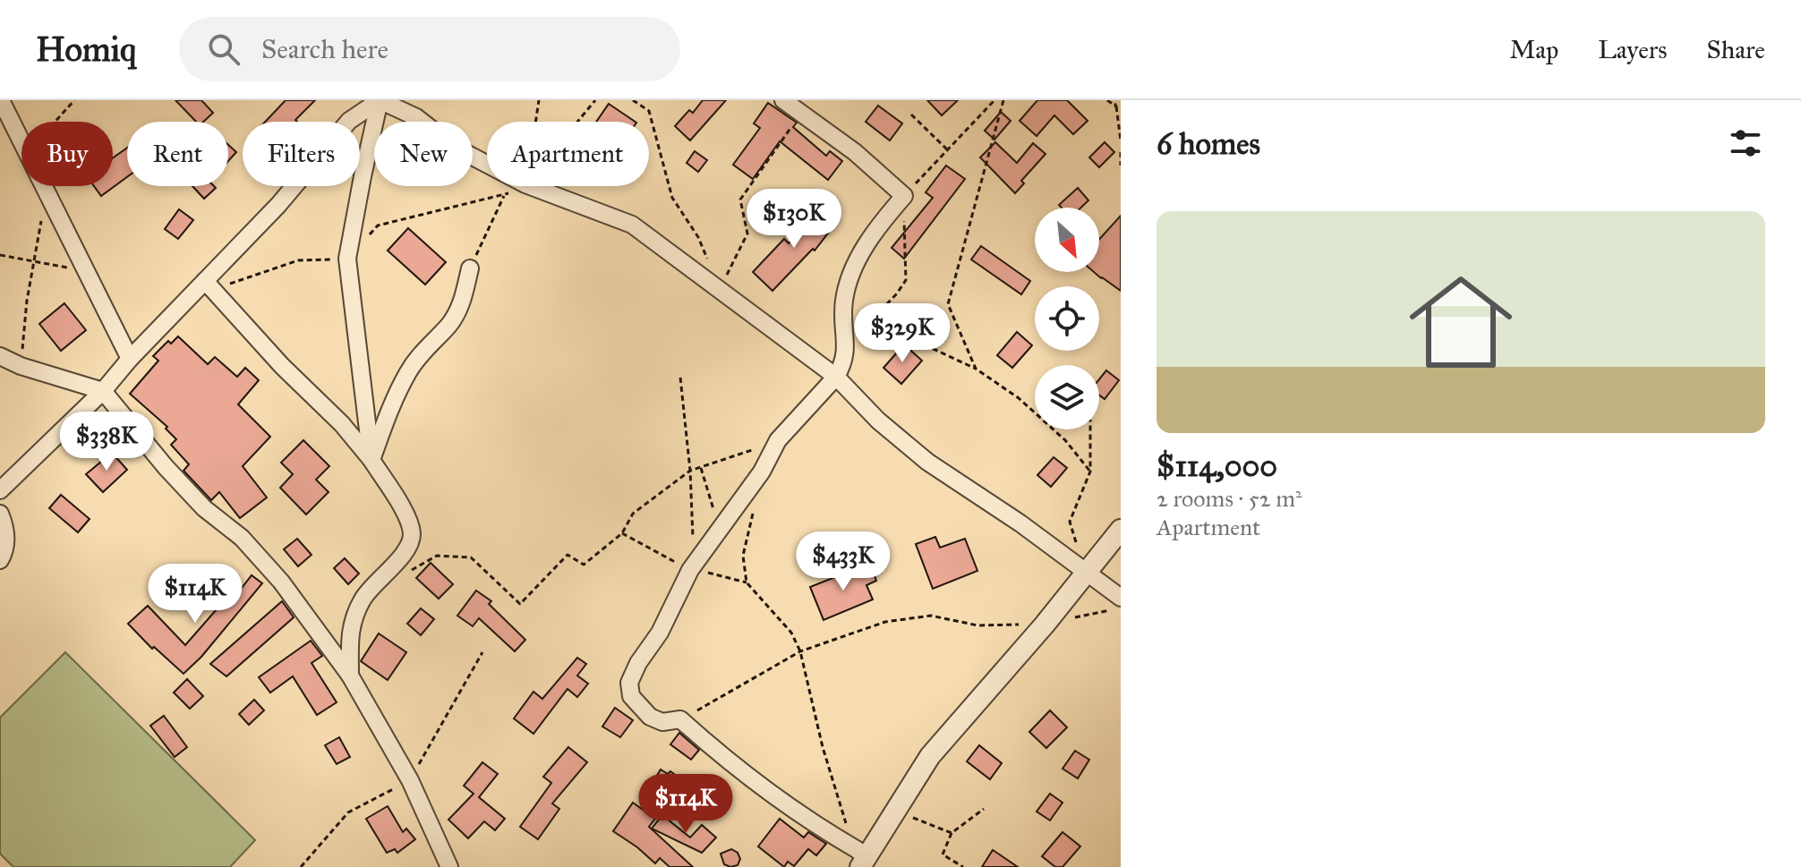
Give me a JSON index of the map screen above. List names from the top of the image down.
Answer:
{
  "north": "bottom right",
  "page": {
    "header": "Homiq",
    "search": "Search here",
    "nav": ["Map", "Layers", "Share"],
    "heading": "6 homes",
    "chip": [
      "Buy",
      "Rent",
      "Filters",
      "New",
      "Apartment"
    ],
    "list": [
      {
        "name": "$114,000",
        "note": "2 rooms · 52 m² · Apartment"
      }
    ],
    "price": [
      "$130K",
      "$329K",
      "$338K",
      "$433K",
      "$114K",
      "$114K"
    ]
  }
}
